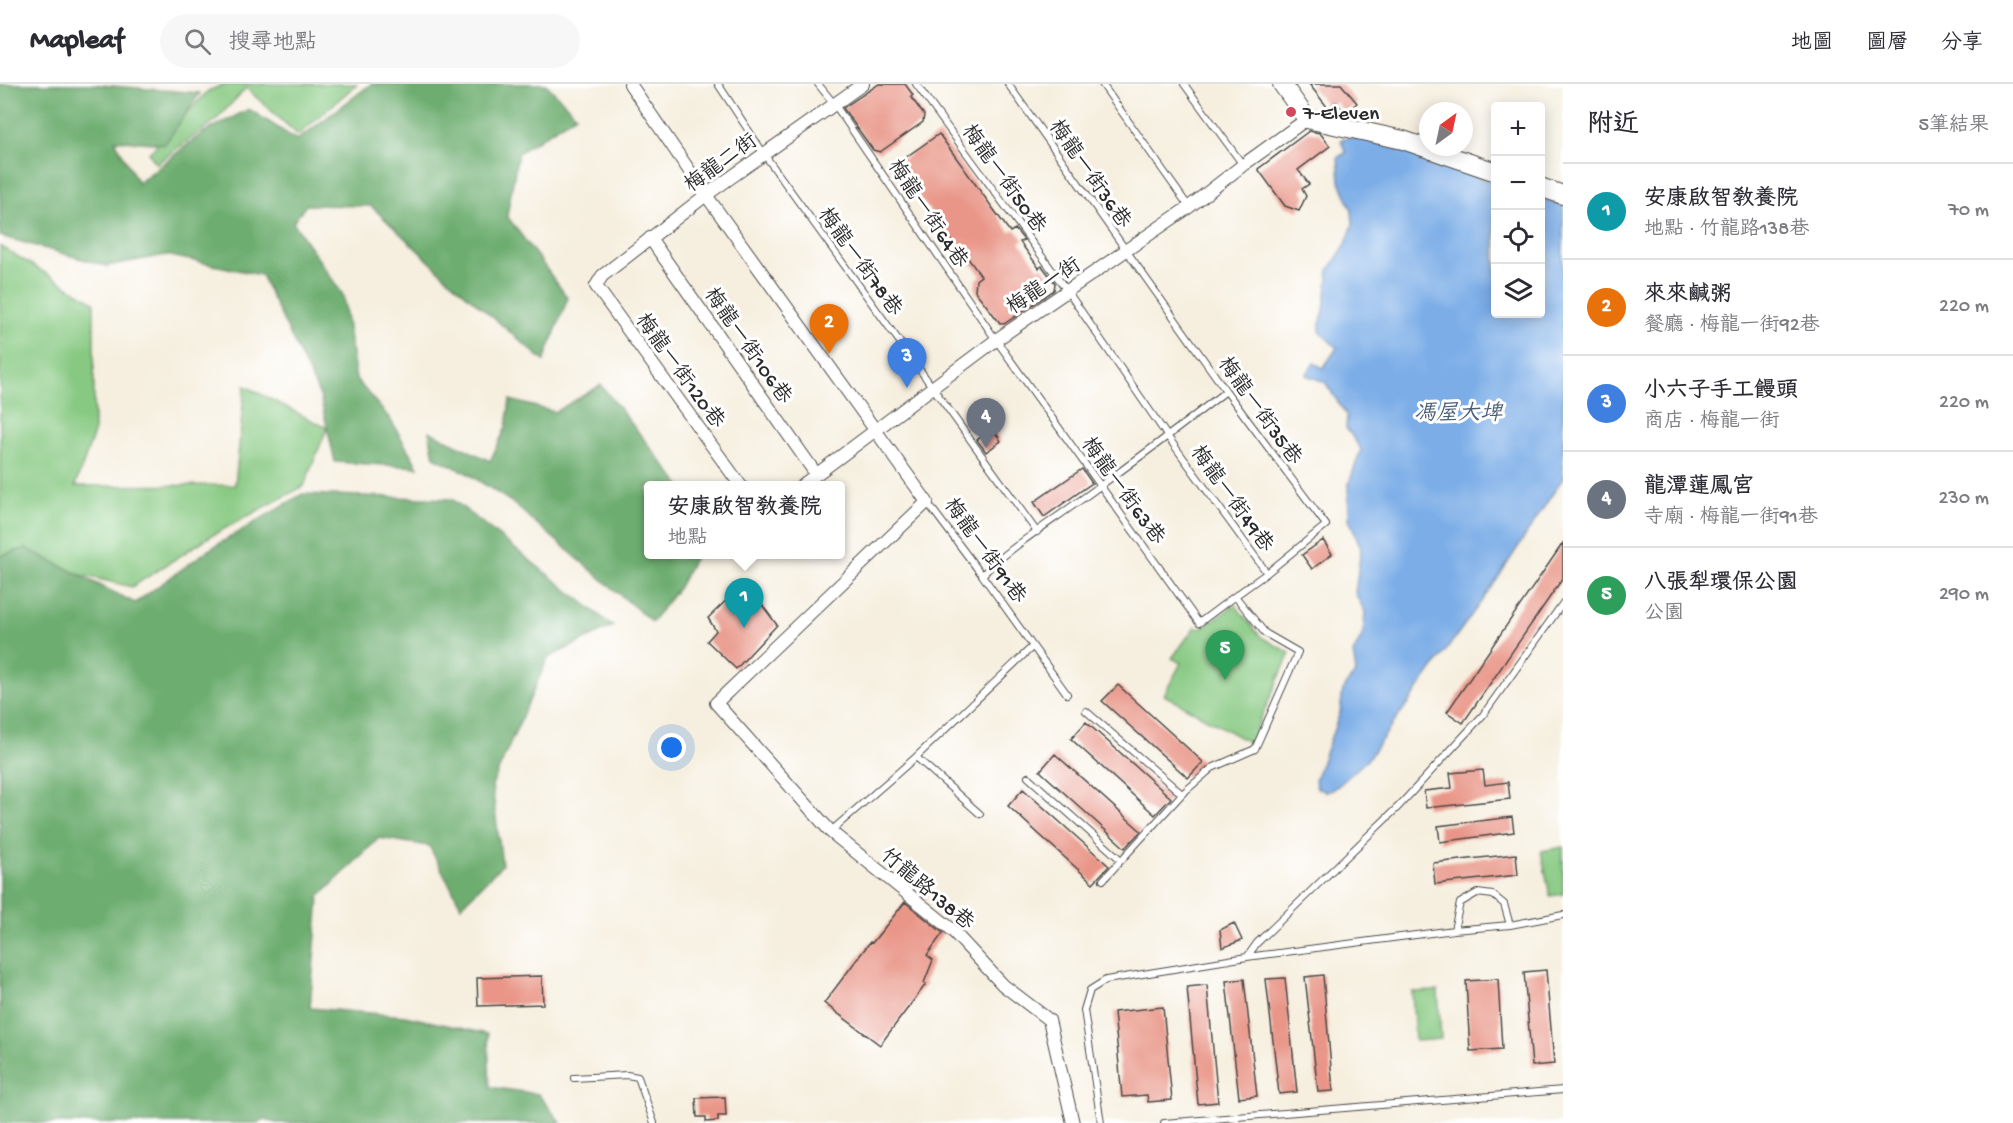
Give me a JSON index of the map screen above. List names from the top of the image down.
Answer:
{
  "streets": {
    "street": [
      "梅龍二街",
      "梅龍一街",
      "梅龍一街106巷",
      "梅龍一街120巷",
      "梅龍一街91巷",
      "竹龍路138巷"
    ],
    "lane": [
      "梅龍一街36巷",
      "梅龍一街50巷",
      "梅龍一街64巷",
      "梅龍一街78巷",
      "梅龍一街35巷",
      "梅龍一街63巷",
      "梅龍一街49巷"
    ]
  },
  "crossings": [
    ["梅龍二街", "梅龍一街64巷"],
    ["梅龍二街", "梅龍一街78巷"],
    ["梅龍二街", "梅龍一街106巷"],
    ["梅龍二街", "梅龍一街120巷"],
    ["梅龍二街", "梅龍一街91巷"],
    ["梅龍一街36巷", "梅龍一街"],
    ["梅龍一街36巷", "梅龍一街35巷"],
    ["梅龍一街50巷", "梅龍一街"],
    ["梅龍一街50巷", "梅龍一街49巷"],
    ["梅龍一街64巷", "梅龍一街"],
    ["梅龍一街64巷", "梅龍一街63巷"],
    ["梅龍一街78巷", "梅龍一街"],
    ["梅龍一街", "梅龍一街106巷"],
    ["梅龍一街", "梅龍一街35巷"],
    ["梅龍一街", "梅龍一街63巷"],
    ["梅龍一街", "梅龍一街49巷"],
    ["梅龍一街", "梅龍一街91巷"],
    ["梅龍一街35巷", "梅龍一街49巷"],
    ["梅龍一街63巷", "梅龍一街49巷"],
    ["梅龍一街91巷", "竹龍路138巷"]
  ],
  "water": ["馮屋大埤"],
  "places": ["7-Eleven"],
  "north": "top right",
  "page": {
    "header": "Mapleaf",
    "search": "搜尋地點",
    "nav": ["地圖", "圖層", "分享"],
    "heading": ["附近", "5筆結果"],
    "map_buttons": ["+", "−"],
    "list": [
      {
        "mark": "1",
        "name": "安康啟智教養院",
        "note": "地點 · 竹龍路138巷",
        "value": "70 m"
      },
      {
        "mark": "2",
        "name": "來來鹹粥",
        "note": "餐廳 · 梅龍一街92巷",
        "value": "220 m"
      },
      {
        "mark": "3",
        "name": "小六子手工饅頭",
        "note": "商店 · 梅龍一街",
        "value": "220 m"
      },
      {
        "mark": "4",
        "name": "龍潭蓮鳳宮",
        "note": "寺廟 · 梅龍一街91巷",
        "value": "230 m"
      },
      {
        "mark": "5",
        "name": "八張犁環保公園",
        "note": "公園",
        "value": "290 m"
      }
    ],
    "pins": [
      "2",
      "3",
      "4",
      "1",
      "5"
    ],
    "popup": ["安康啟智教養院", "地點"]
  }
}
